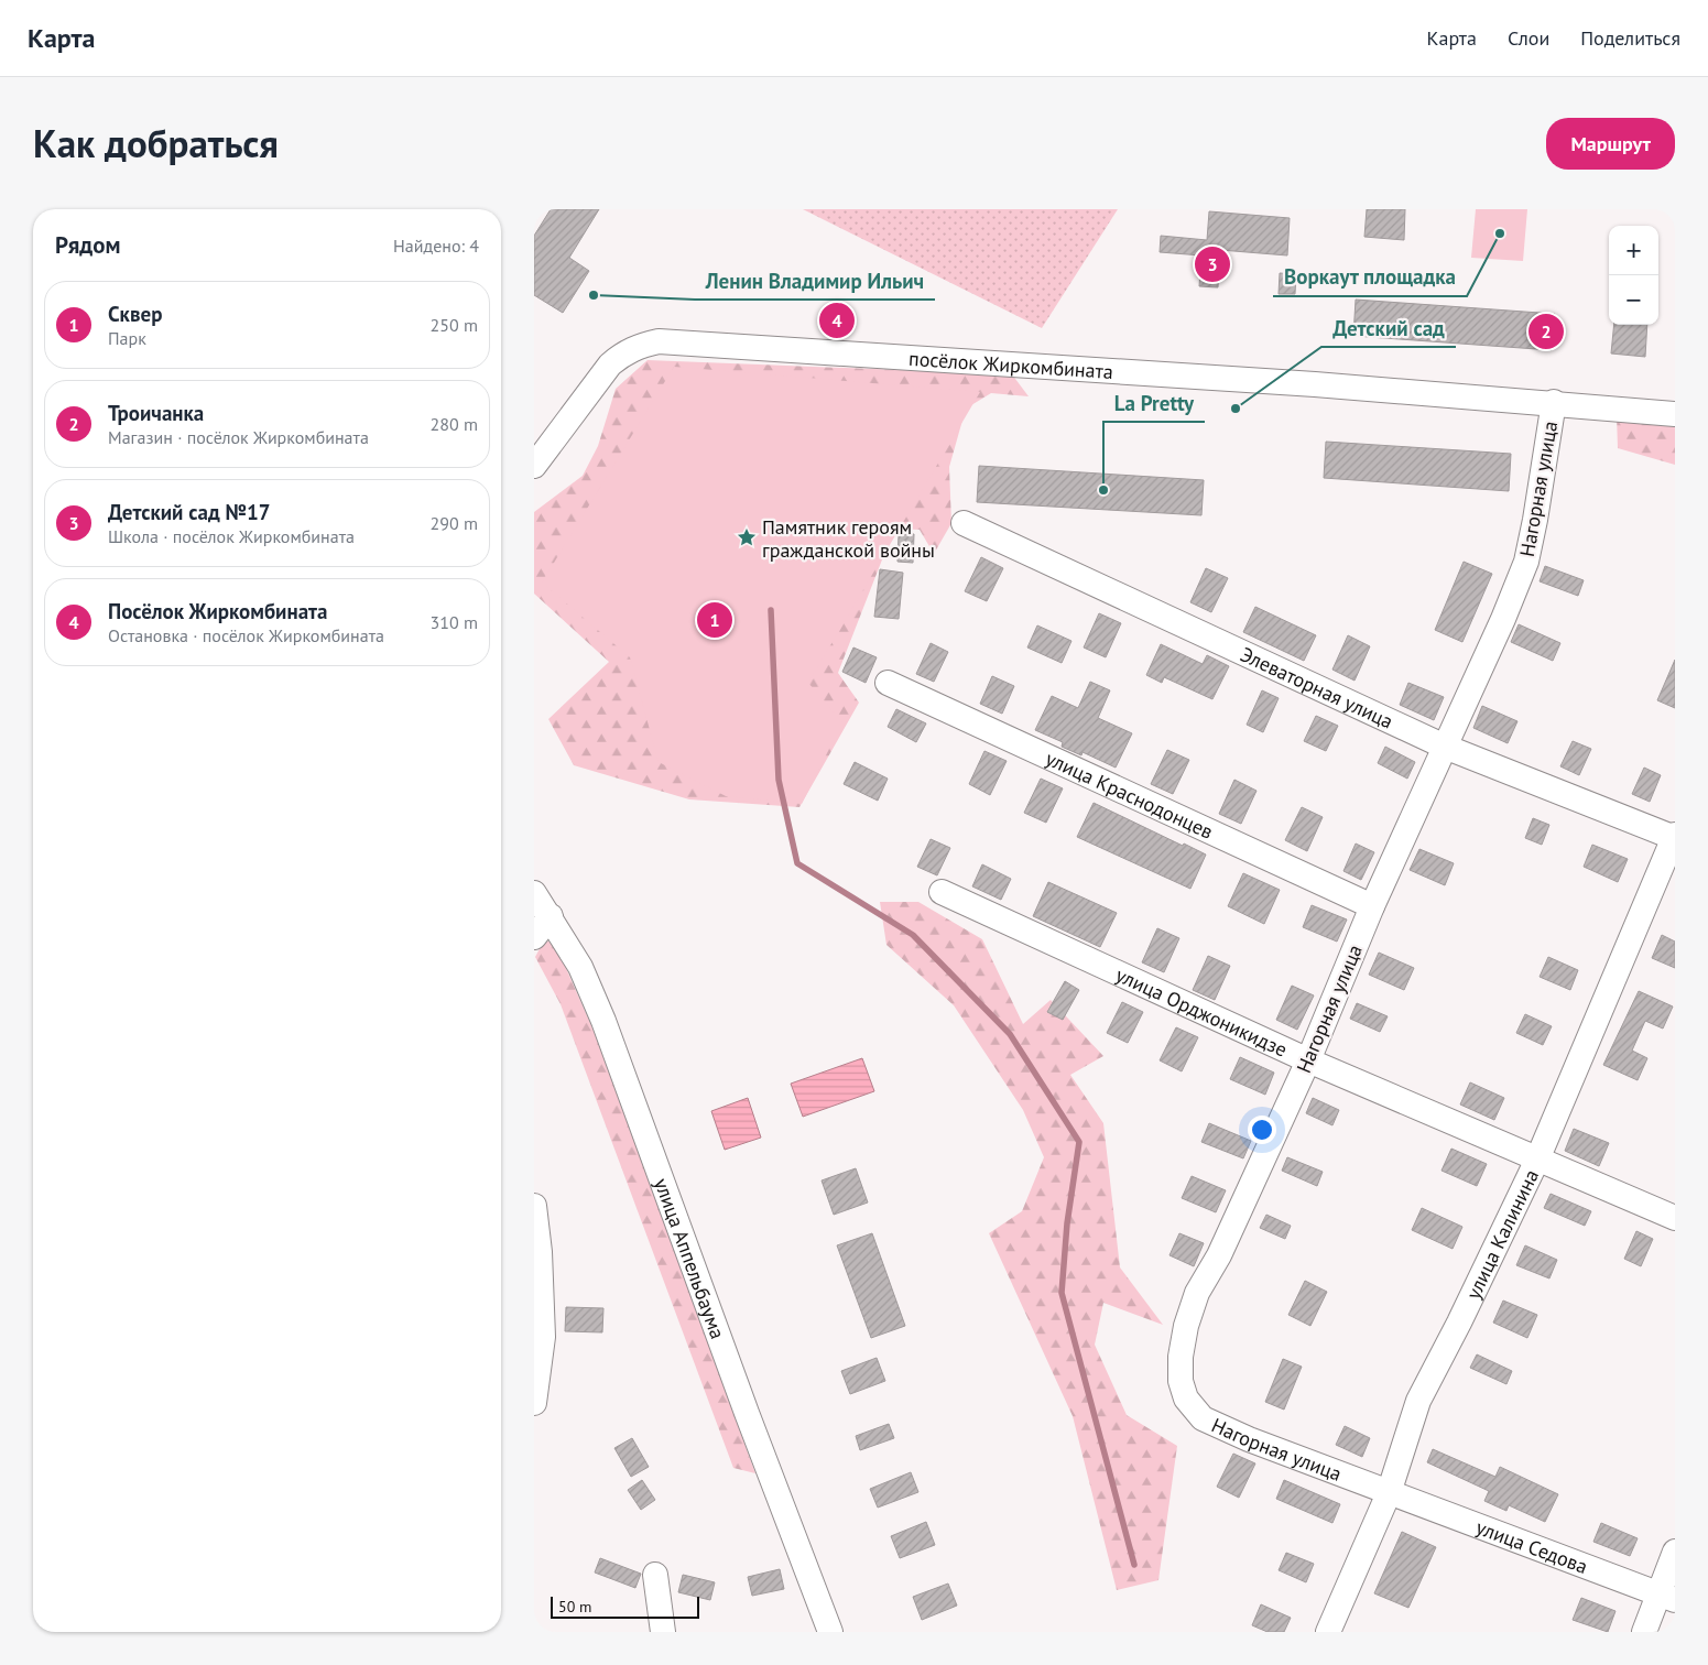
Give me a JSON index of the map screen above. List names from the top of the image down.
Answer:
{
  "streets": {
    "street": [
      "посёлок Жиркомбината",
      "Нагорная улица",
      "Элеваторная улица",
      "улица Краснодонцев",
      "улица Орджоникидзе",
      "улица Калинина",
      "улица Аппельбаума",
      "улица Седова"
    ]
  },
  "crossings": [
    ["посёлок Жиркомбината", "Нагорная улица"],
    ["Нагорная улица", "Элеваторная улица"],
    ["Нагорная улица", "улица Краснодонцев"],
    ["Нагорная улица", "улица Орджоникидзе"],
    ["Нагорная улица", "улица Калинина"],
    ["Нагорная улица", "улица Седова"],
    ["Элеваторная улица", "улица Калинина"],
    ["улица Орджоникидзе", "улица Калинина"],
    ["улица Калинина", "улица Седова"]
  ],
  "places": {
    "other": [
      "Воркаут площадка",
      "Ленин Владимир Ильич",
      "Детский сад",
      "La Pretty"
    ],
    "place": ["Памятник героям гражданской войны"]
  },
  "scale_bar": "50 m",
  "page": {
    "header": "Карта",
    "nav": ["Карта", "Слои", "Поделиться"],
    "title": "Как добраться",
    "buttons": "Маршрут",
    "heading": ["Рядом", "Найдено: 4"],
    "map_buttons": ["+", "−"],
    "pins": [
      "3",
      "4",
      "2",
      "1"
    ],
    "list": [
      {
        "mark": "1",
        "name": "Сквер",
        "note": "Парк",
        "value": "250 m"
      },
      {
        "mark": "2",
        "name": "Троичанка",
        "note": "Магазин · посёлок Жиркомбината",
        "value": "280 m"
      },
      {
        "mark": "3",
        "name": "Детский сад №17",
        "note": "Школа · посёлок Жиркомбината",
        "value": "290 m"
      },
      {
        "mark": "4",
        "name": "Посёлок Жиркомбината",
        "note": "Остановка · посёлок Жиркомбината",
        "value": "310 m"
      }
    ],
    "scale": "50 m"
  }
}
